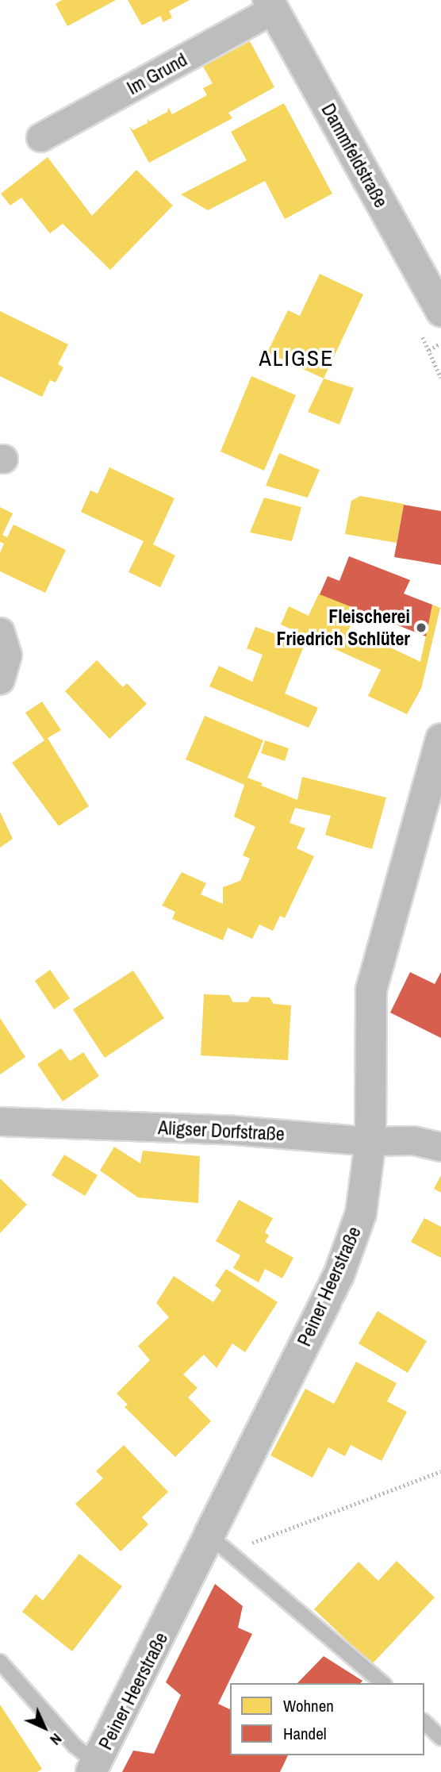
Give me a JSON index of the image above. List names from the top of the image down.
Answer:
{
  "streets": {
    "street": [
      "Im Grund",
      "Dammfeldstraße",
      "Aligser Dorfstraße",
      "Peiner Heerstraße"
    ]
  },
  "crossings": [
    ["Im Grund", "Dammfeldstraße"],
    ["Aligser Dorfstraße", "Peiner Heerstraße"]
  ],
  "districts": ["ALIGSE"],
  "places": ["Fleischerei Friedrich Schlüter"],
  "legend": ["Wohnen", "Handel"],
  "north": "bottom right"
}
